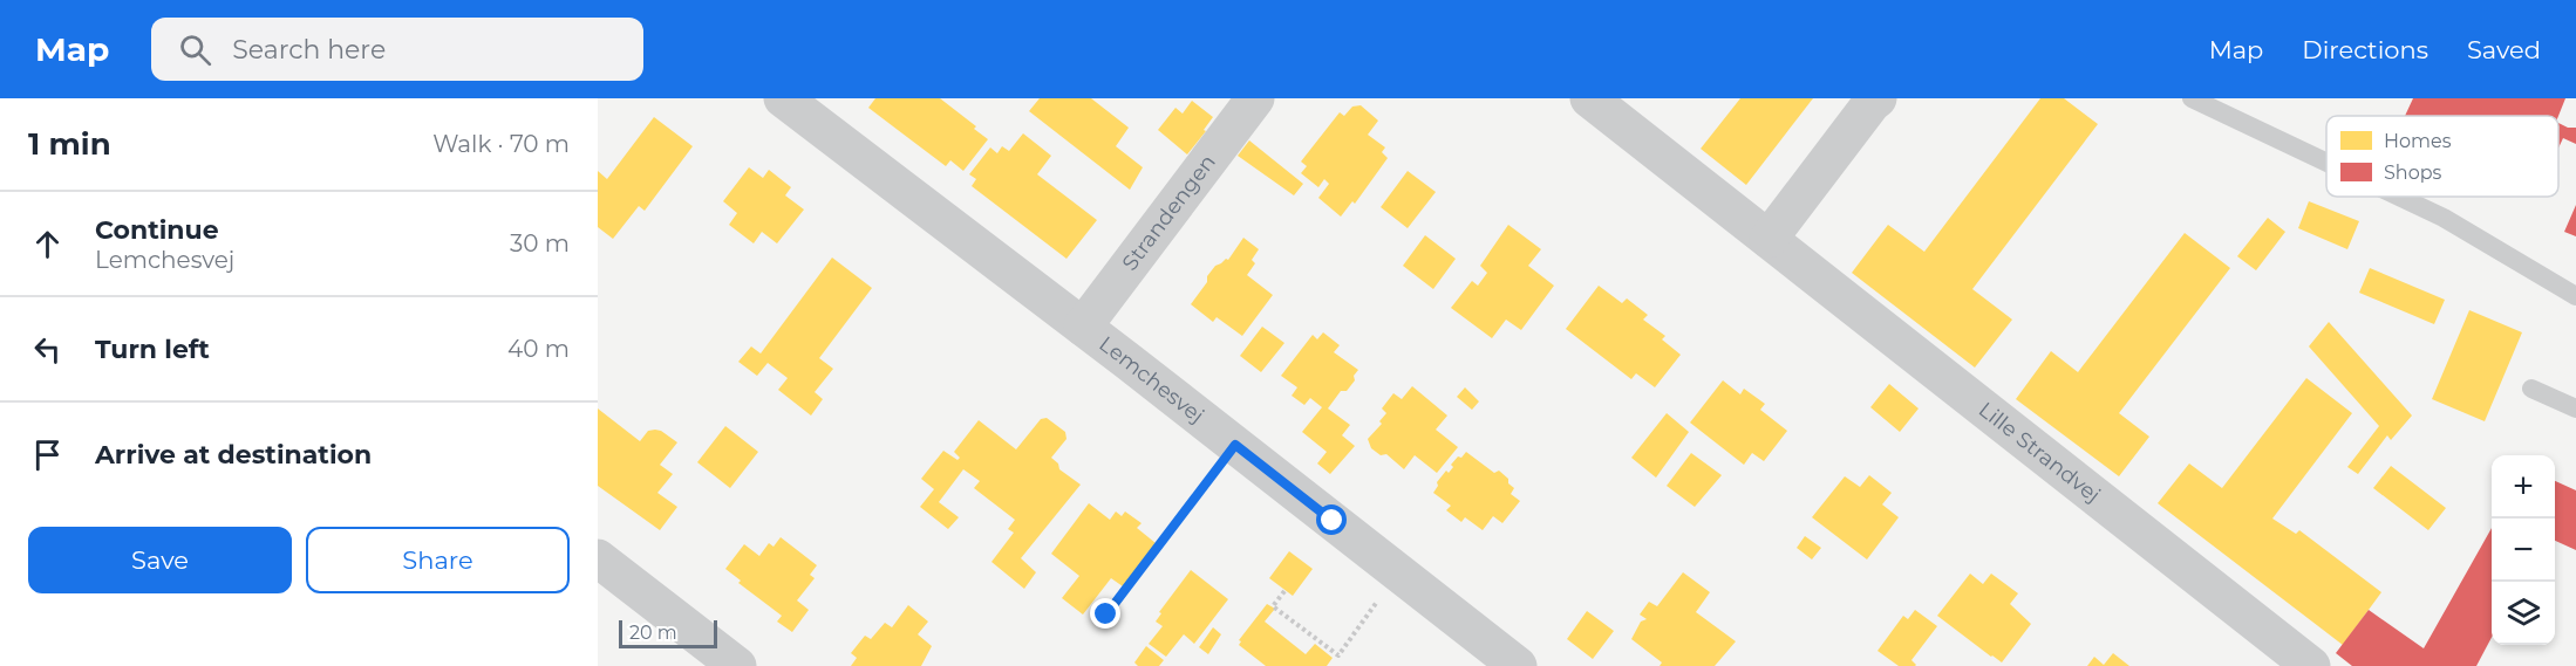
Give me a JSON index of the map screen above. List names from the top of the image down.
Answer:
{
  "streets": {
    "street": ["Strandengen", "Lemchesvej", "Lille Strandvej"]
  },
  "crossings": [
    ["Strandengen", "Lemchesvej"]
  ],
  "legend": ["Homes", "Shops"],
  "scale_bar": "20 m",
  "page": {
    "header": "Map",
    "search": "Search here",
    "nav": ["Map", "Directions", "Saved"],
    "heading": ["1 min", "Walk · 70 m"],
    "list": [
      ["Continue", "Lemchesvej", "30 m"],
      ["Turn left", "40 m"],
      "Arrive at destination"
    ],
    "map_buttons": ["+", "−"],
    "buttons": ["Save", "Share"],
    "scale": "20 m"
  }
}
